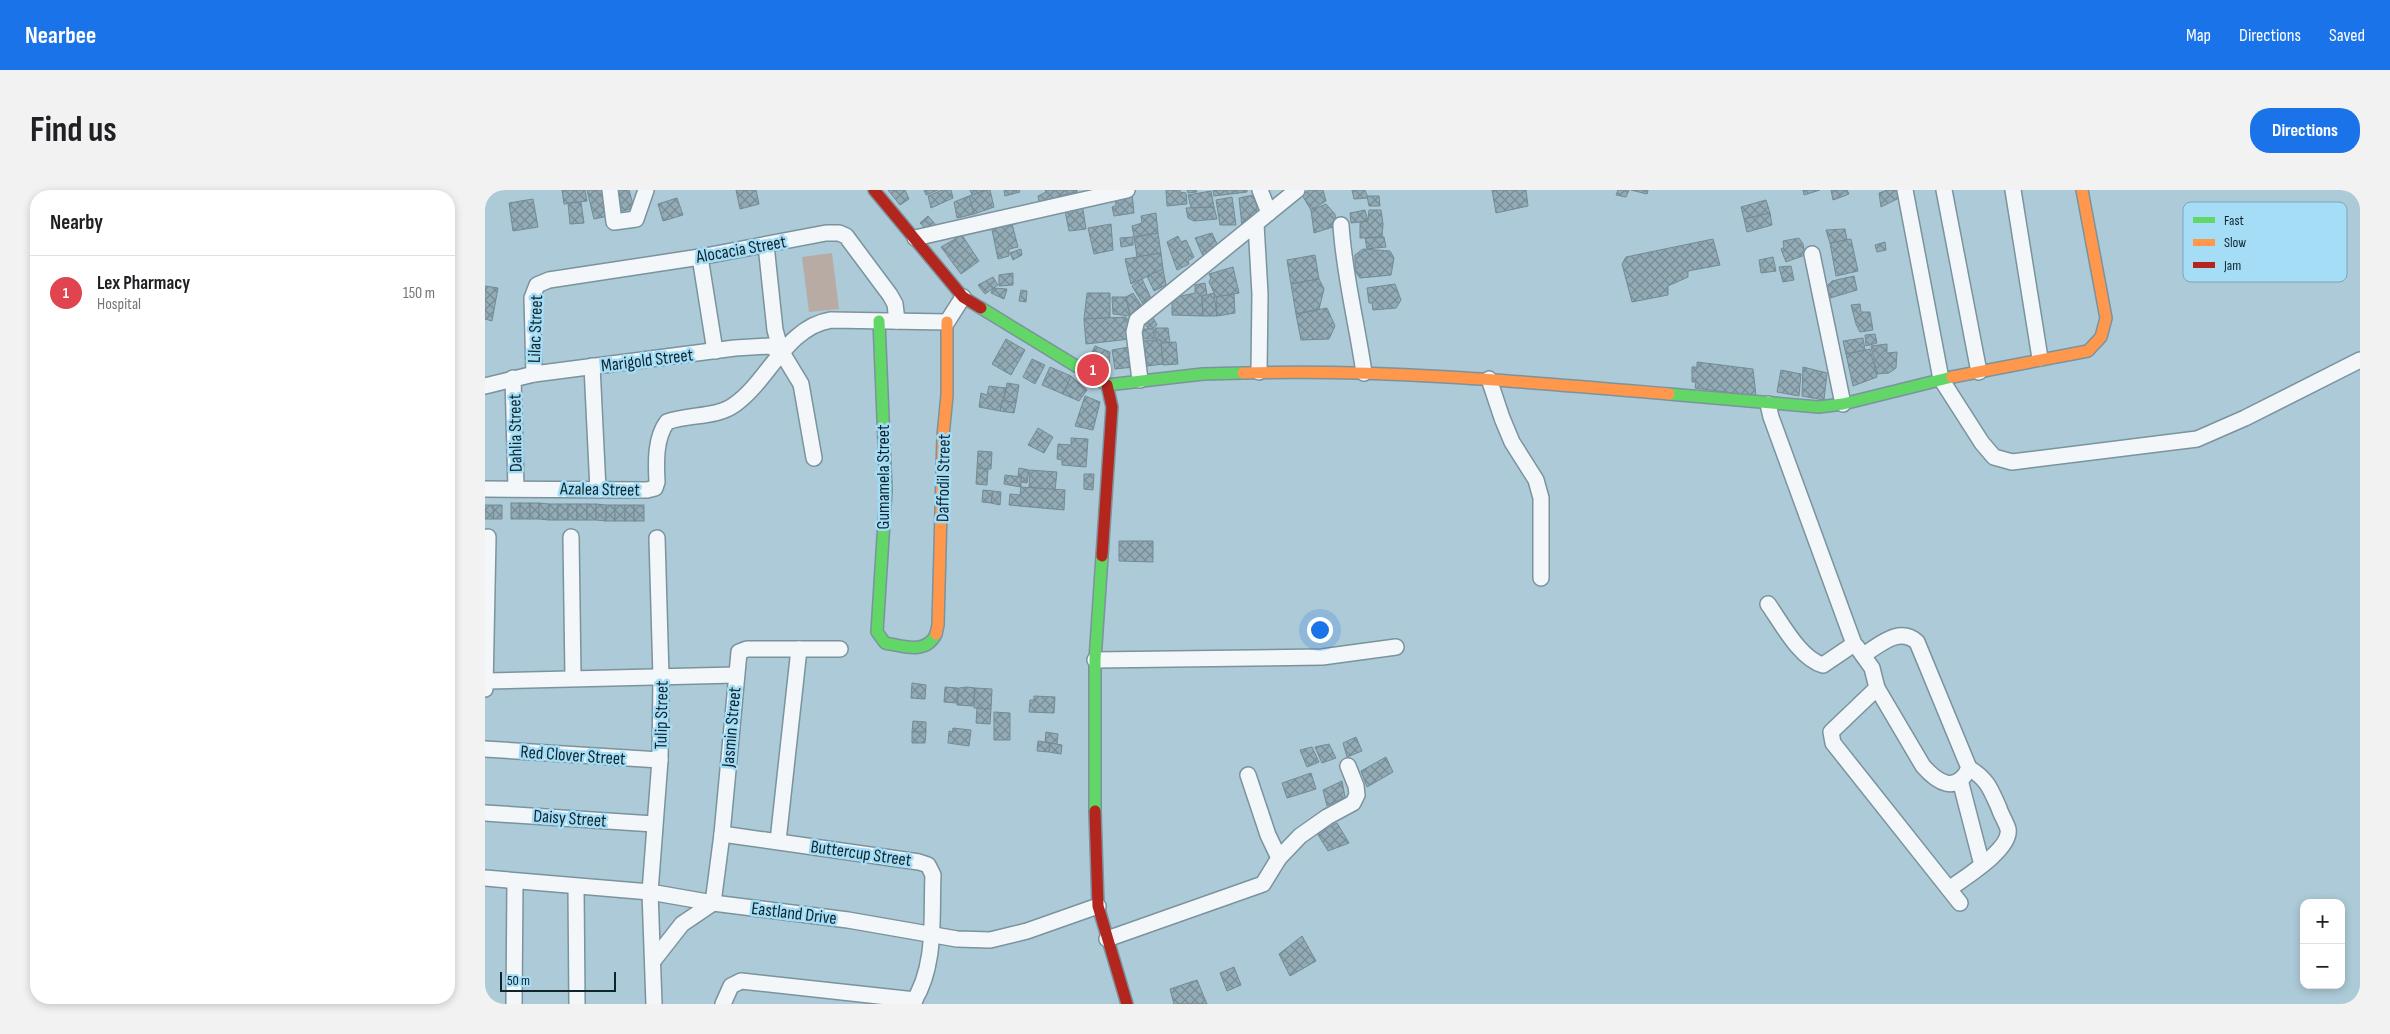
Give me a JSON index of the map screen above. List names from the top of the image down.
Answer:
{
  "streets": {
    "street": [
      "Alocacia Street",
      "Lilac Street",
      "Marigold Street",
      "Dahlia Street",
      "Gumamela Street",
      "Daffodil Street",
      "Azalea Street",
      "Tulip Street",
      "Jasmin Street",
      "Red Clover Street",
      "Daisy Street",
      "Buttercup Street",
      "Eastland Drive"
    ]
  },
  "crossings": [
    ["Alocacia Street", "Lilac Street"],
    ["Lilac Street", "Marigold Street"],
    ["Marigold Street", "Dahlia Street"],
    ["Marigold Street", "Azalea Street"],
    ["Dahlia Street", "Azalea Street"],
    ["Gumamela Street", "Daffodil Street"],
    ["Tulip Street", "Red Clover Street"],
    ["Tulip Street", "Daisy Street"],
    ["Tulip Street", "Eastland Drive"],
    ["Jasmin Street", "Buttercup Street"],
    ["Jasmin Street", "Eastland Drive"],
    ["Buttercup Street", "Eastland Drive"]
  ],
  "legend": ["Fast", "Slow", "Jam"],
  "scale_bar": "50 m",
  "page": {
    "header": "Nearbee",
    "nav": ["Map", "Directions", "Saved"],
    "buttons": "Directions",
    "title": "Find us",
    "heading": "Nearby",
    "list": [
      {
        "mark": "1",
        "name": "Lex Pharmacy",
        "note": "Hospital",
        "value": "150 m"
      }
    ],
    "pins": "1",
    "map_buttons": ["+", "−"],
    "scale": "50 m"
  }
}
